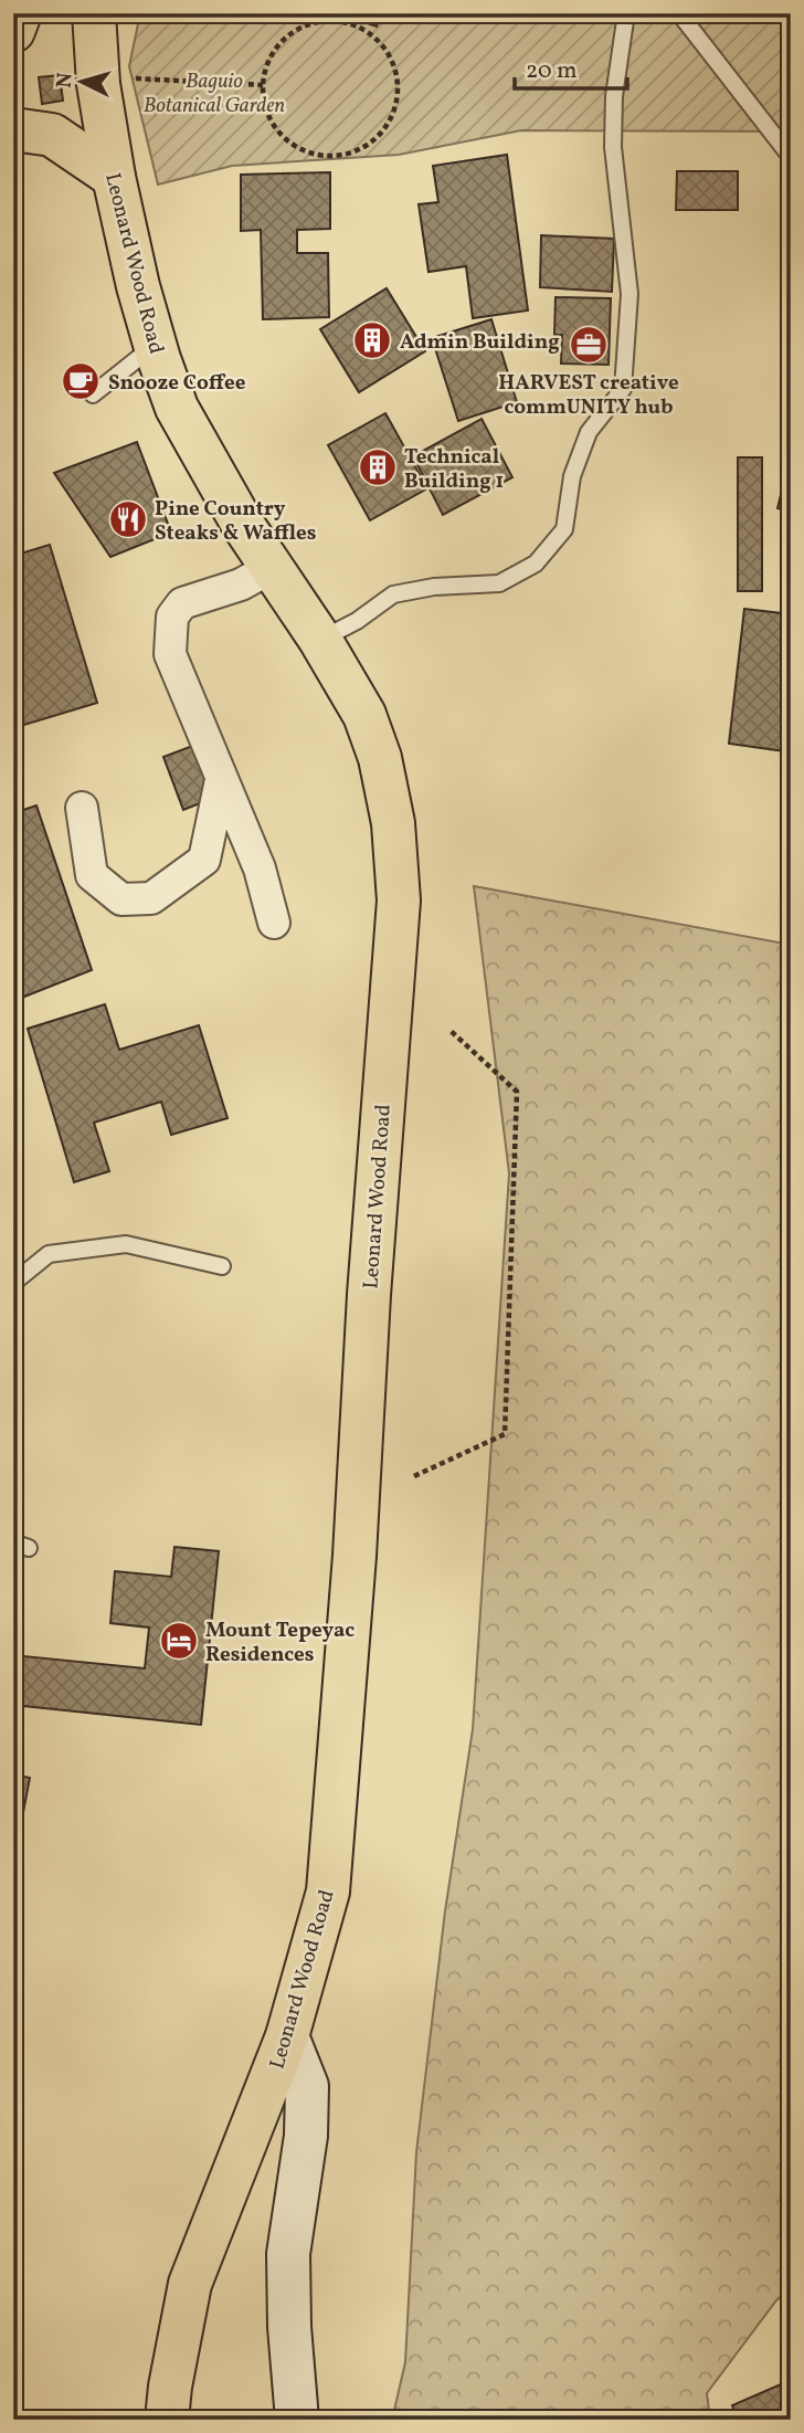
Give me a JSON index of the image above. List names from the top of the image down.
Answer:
{
  "streets": {
    "main road": ["Leonard Wood Road"]
  },
  "parks": ["Baguio Botanical Garden"],
  "places": {
    "building": ["Admin Building", "Technical Building 1"],
    "office": ["HARVEST creative commUNITY hub"],
    "cafe": ["Snooze Coffee"],
    "restaurant": ["Pine Country Steaks & Waffles"],
    "hotel": ["Mount Tepeyac Residences"]
  },
  "scale_bar": "20 m",
  "north": "left"
}
